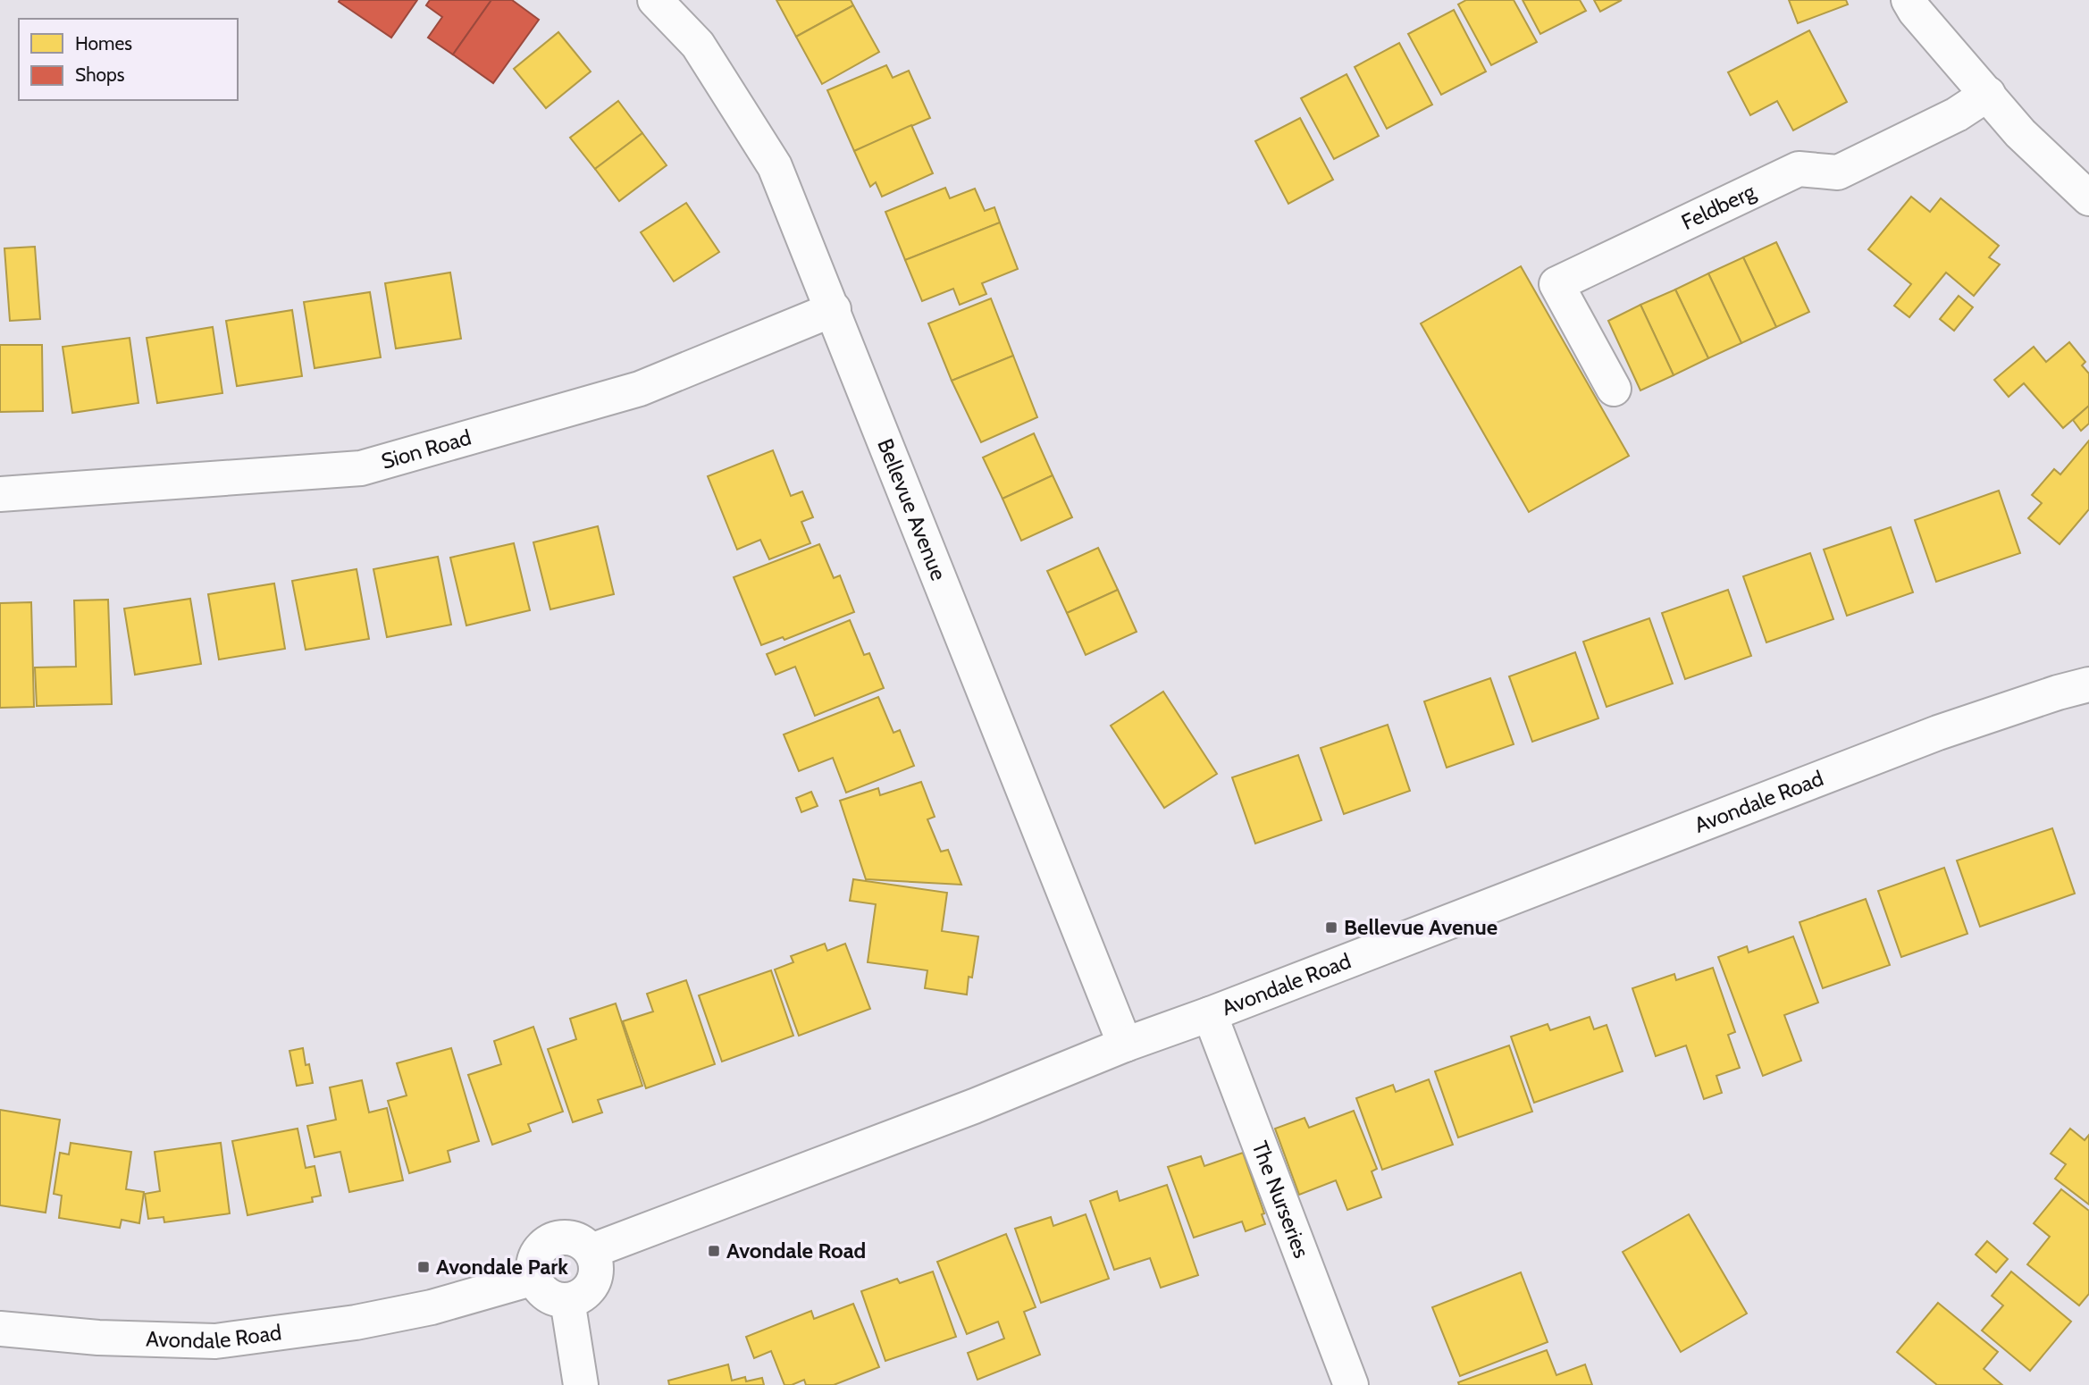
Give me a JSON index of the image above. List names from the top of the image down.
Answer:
{
  "streets": {
    "street": [
      "Feldberg",
      "Sion Road",
      "Bellevue Avenue",
      "Avondale Road",
      "The Nurseries"
    ]
  },
  "crossings": [
    ["Sion Road", "Bellevue Avenue"],
    ["Bellevue Avenue", "Avondale Road"],
    ["Avondale Road", "The Nurseries"]
  ],
  "places": {
    "transit": ["Bellevue Avenue", "Avondale Road", "Avondale Park"]
  },
  "legend": ["Homes", "Shops"]
}
